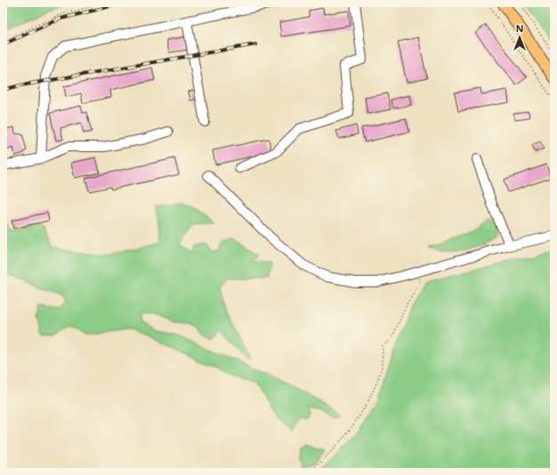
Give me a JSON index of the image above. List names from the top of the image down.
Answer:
{
  "north": "top"
}
